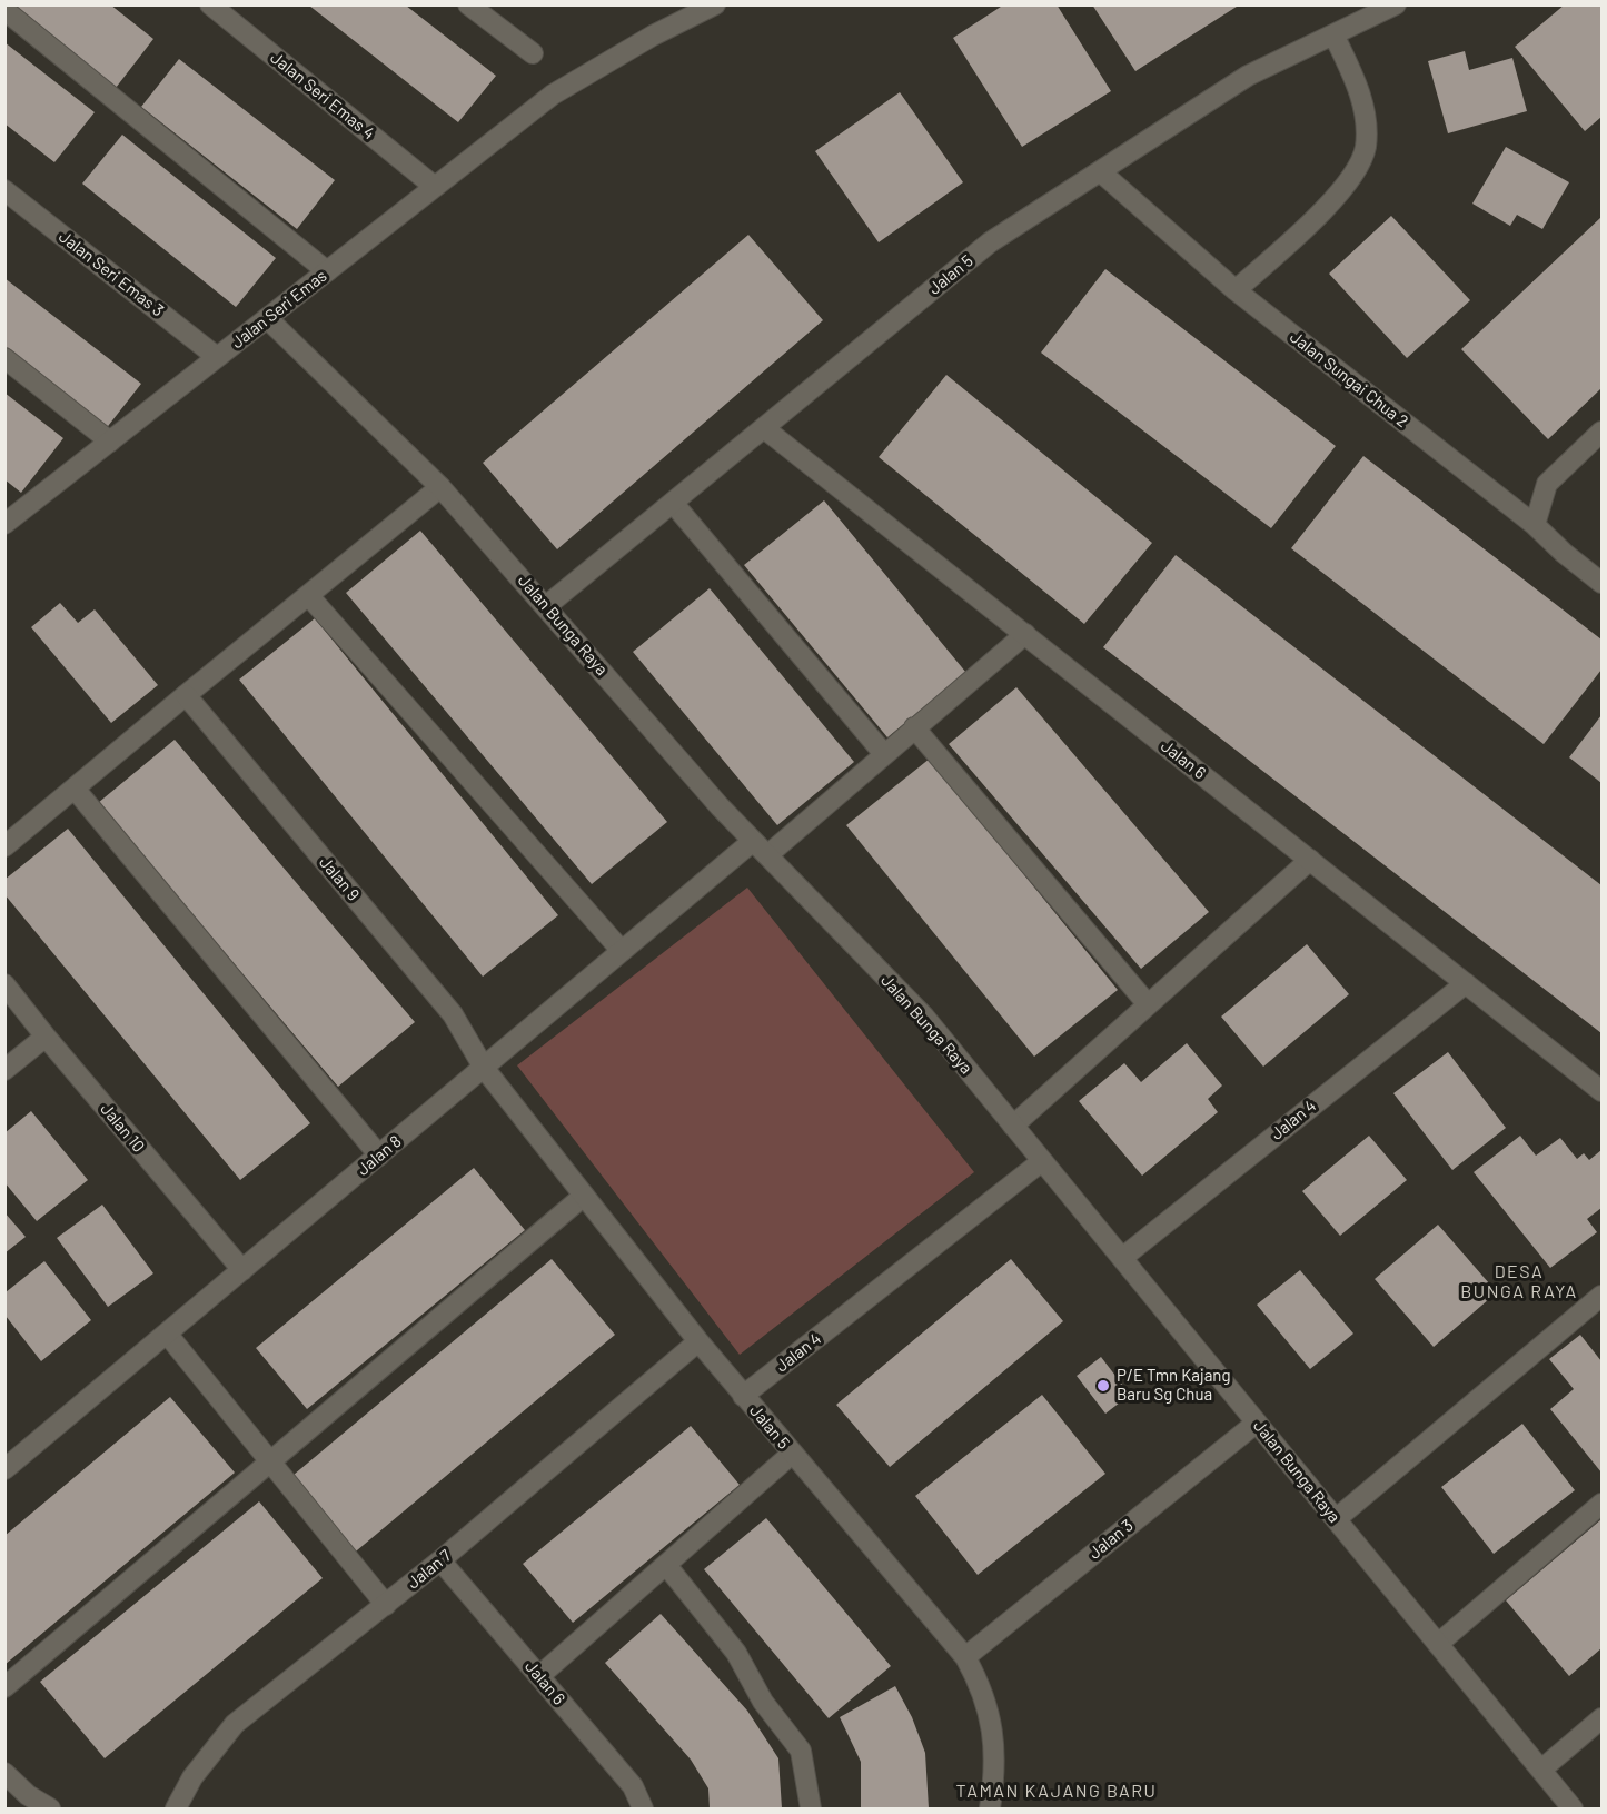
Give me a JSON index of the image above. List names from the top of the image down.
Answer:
{
  "streets": {
    "street": [
      "Jalan Seri Emas 4",
      "Jalan Seri Emas 3",
      "Jalan 5",
      "Jalan Seri Emas",
      "Jalan Sungai Chua 2",
      "Jalan Bunga Raya",
      "Jalan 6",
      "Jalan 9",
      "Jalan 4",
      "Jalan 10",
      "Jalan 8",
      "Jalan 3",
      "Jalan 7"
    ]
  },
  "crossings": [
    ["Jalan Seri Emas 4", "Jalan Seri Emas"],
    ["Jalan Seri Emas 3", "Jalan Seri Emas"],
    ["Jalan 5", "Jalan Sungai Chua 2"],
    ["Jalan 5", "Jalan Bunga Raya"],
    ["Jalan 5", "Jalan 6"],
    ["Jalan 5", "Jalan 9"],
    ["Jalan 5", "Jalan 4"],
    ["Jalan 5", "Jalan 8"],
    ["Jalan 5", "Jalan 3"],
    ["Jalan 5", "Jalan 7"],
    ["Jalan Seri Emas", "Jalan Bunga Raya"],
    ["Jalan Bunga Raya", "Jalan 4"],
    ["Jalan Bunga Raya", "Jalan 8"],
    ["Jalan Bunga Raya", "Jalan 3"],
    ["Jalan 6", "Jalan 4"],
    ["Jalan 6", "Jalan 8"],
    ["Jalan 6", "Jalan 7"],
    ["Jalan 9", "Jalan 8"],
    ["Jalan 10", "Jalan 8"]
  ],
  "districts": ["DESA BUNGA RAYA", "TAMAN KAJANG BARU"],
  "places": ["P/E Tmn Kajang Baru Sg Chua"]
}
